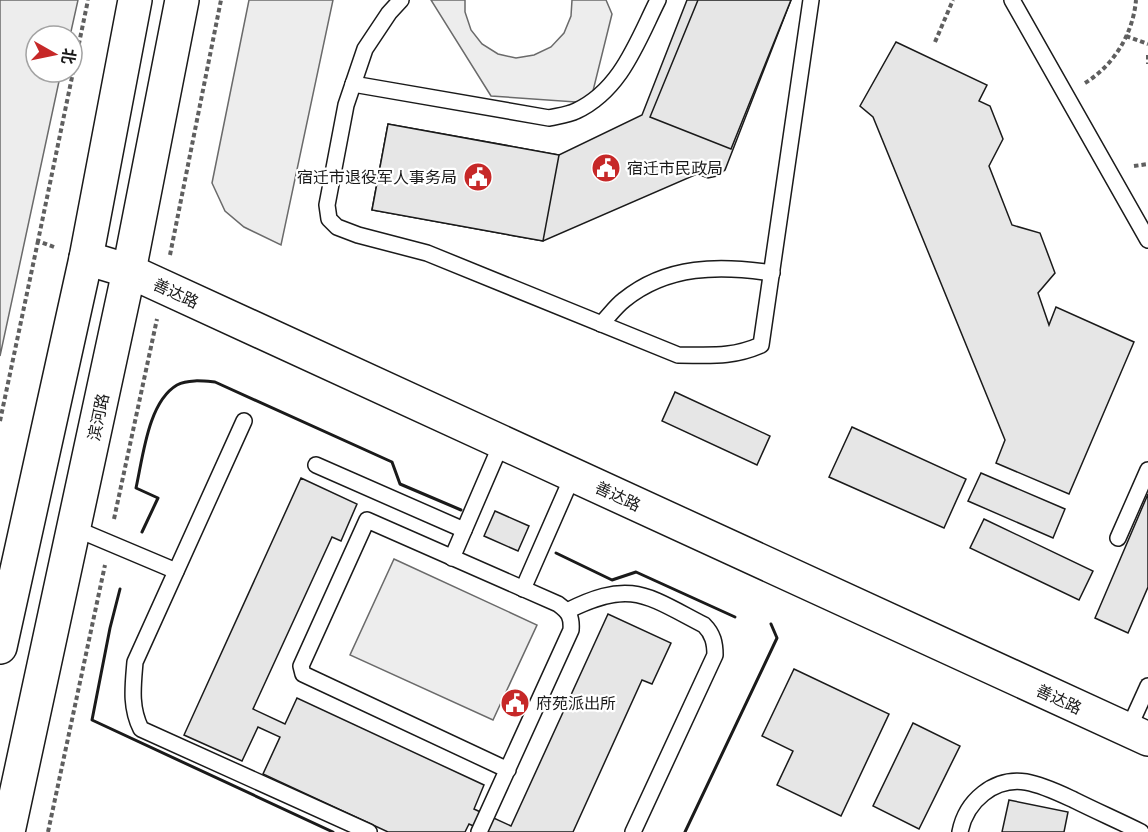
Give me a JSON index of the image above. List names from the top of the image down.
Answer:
{
  "streets": {
    "main road": ["善达路", "滨河路"]
  },
  "crossings": [
    ["善达路", "滨河路"]
  ],
  "places": {
    "public building": ["宿迁市民政局", "宿迁市退役军人事务局", "府苑派出所"]
  },
  "north": "right"
}
